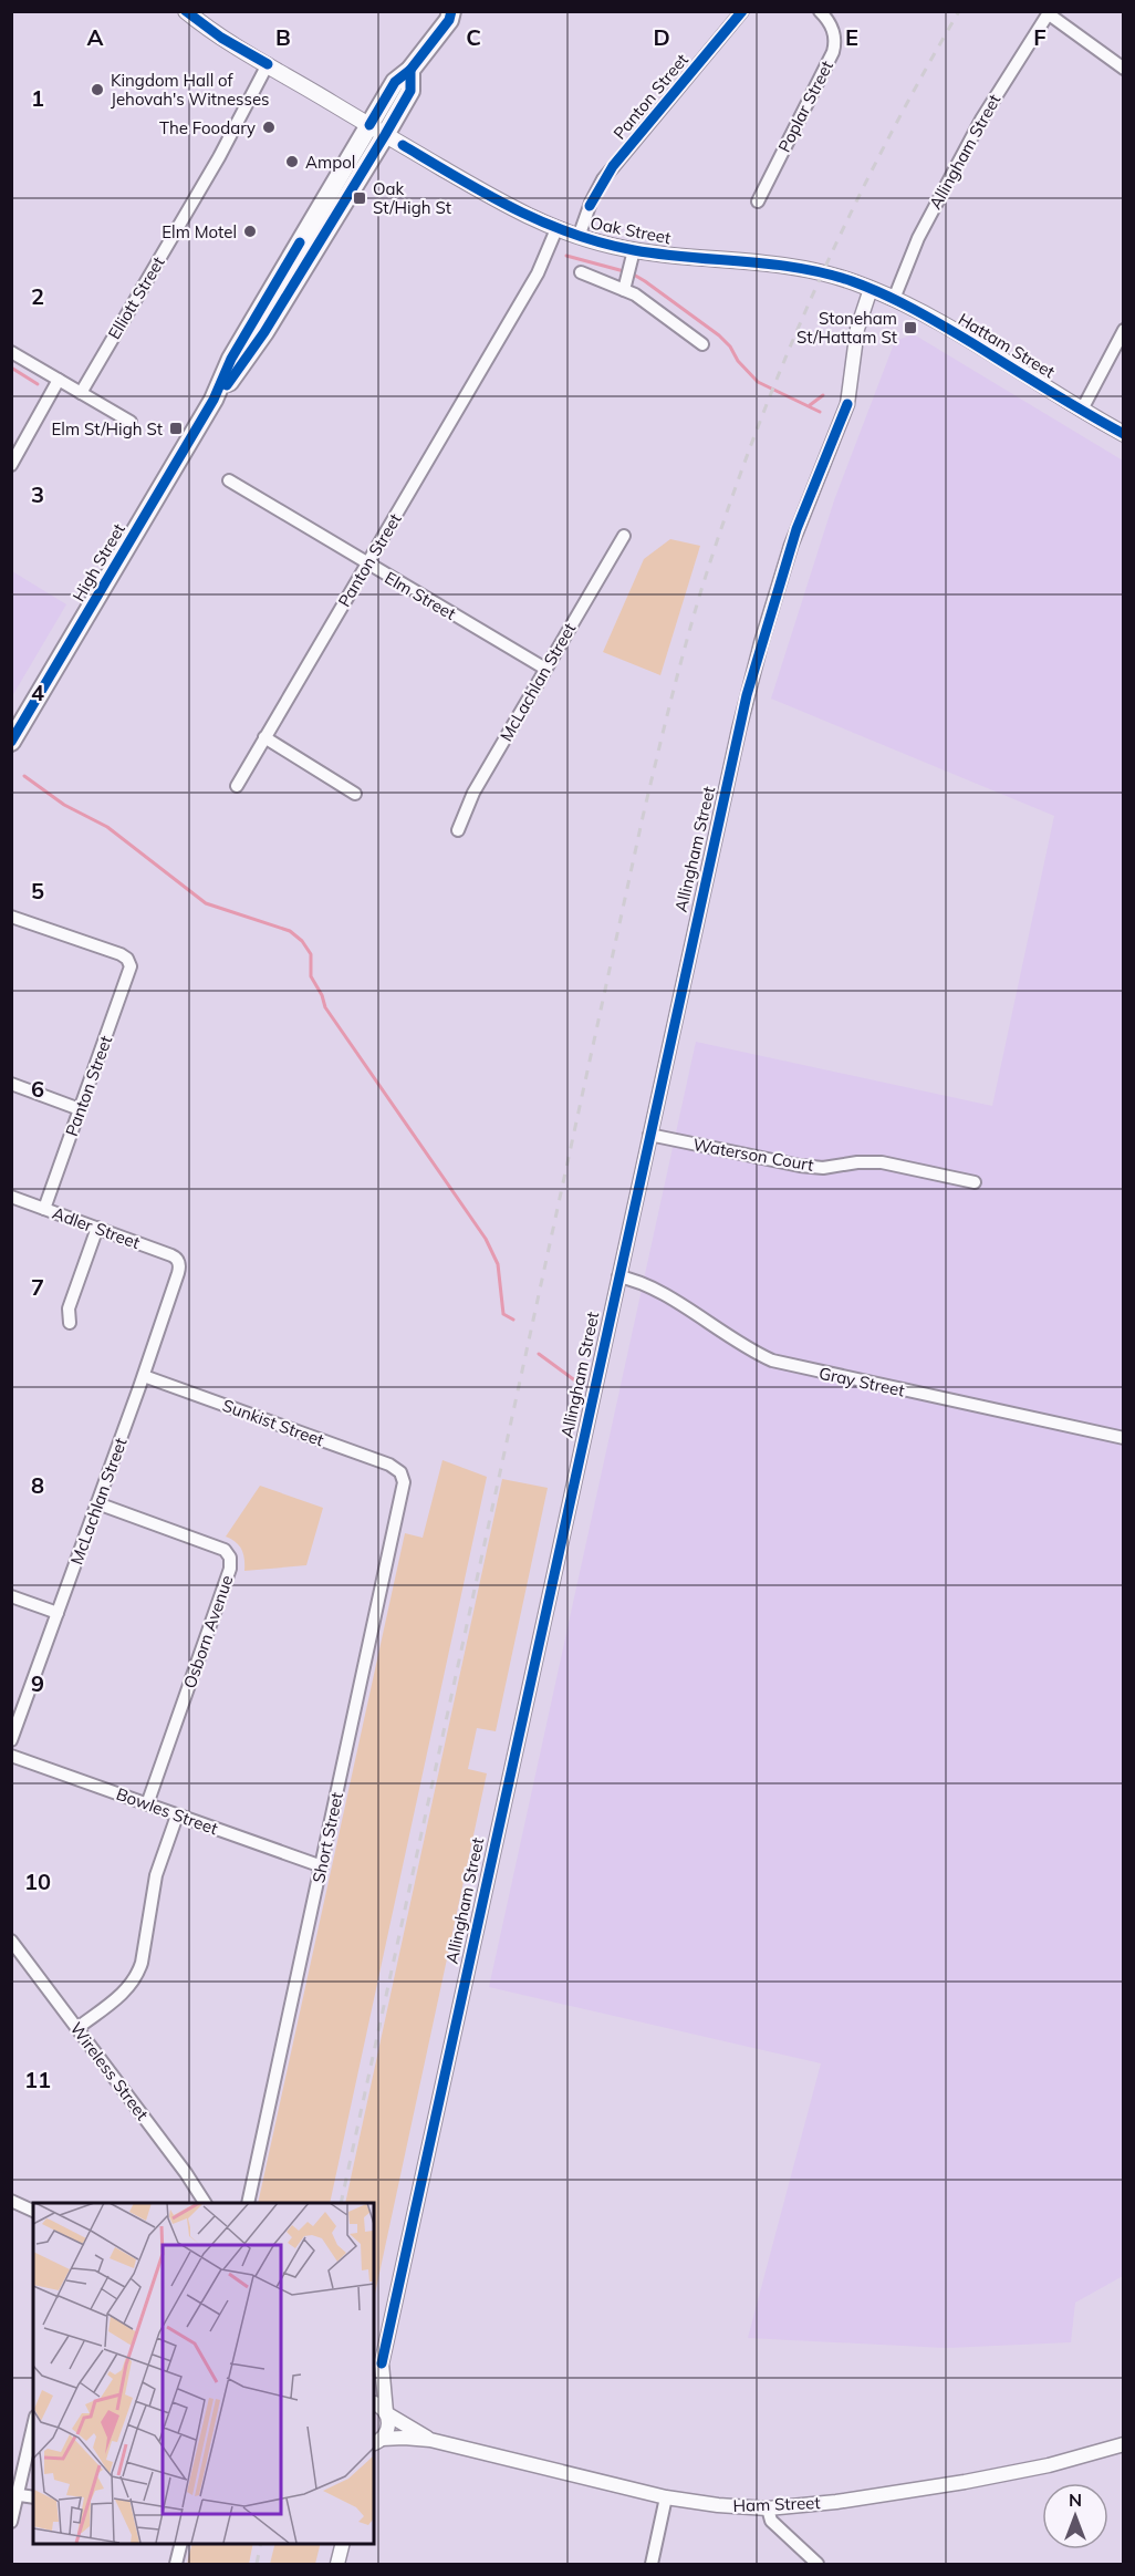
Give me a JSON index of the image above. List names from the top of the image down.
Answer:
{
  "streets": {
    "highway": ["High Street"],
    "main road": ["Oak Street", "Hattam Street"],
    "street": [
      "Panton Street",
      "Poplar Street",
      "Allingham Street",
      "Elliott Street",
      "Elm Street",
      "McLachlan Street",
      "Waterson Court",
      "Adler Street",
      "Gray Street",
      "Sunkist Street",
      "Osborn Avenue",
      "Bowles Street",
      "Short Street",
      "Wireless Street",
      "Ham Street"
    ]
  },
  "crossings": [
    ["Panton Street", "Oak Street"],
    ["Panton Street", "Elm Street"],
    ["Panton Street", "Adler Street"],
    ["Allingham Street", "Oak Street"],
    ["Allingham Street", "Hattam Street"],
    ["Allingham Street", "Waterson Court"],
    ["Allingham Street", "Gray Street"],
    ["Allingham Street", "Ham Street"],
    ["Oak Street", "Elliott Street"],
    ["Oak Street", "Hattam Street"],
    ["Oak Street", "High Street"],
    ["Elm Street", "McLachlan Street"],
    ["McLachlan Street", "Adler Street"],
    ["McLachlan Street", "Sunkist Street"],
    ["McLachlan Street", "Osborn Avenue"],
    ["Sunkist Street", "Short Street"],
    ["Osborn Avenue", "Bowles Street"],
    ["Bowles Street", "Short Street"]
  ],
  "places": {
    "other": [
      "Kingdom Hall of Jehovah's Witnesses",
      "The Foodary",
      "Ampol",
      "Elm Motel"
    ],
    "transit": ["Oak St/High St", "Stoneham St/Hattam St", "Elm St/High St"]
  },
  "north": "top",
  "grid": {
    "columns": [
      "A",
      "B",
      "C",
      "D",
      "E",
      "F"
    ],
    "rows": [
      "1",
      "2",
      "3",
      "4",
      "5",
      "6",
      "7",
      "8",
      "9",
      "10",
      "11"
    ]
  }
}
